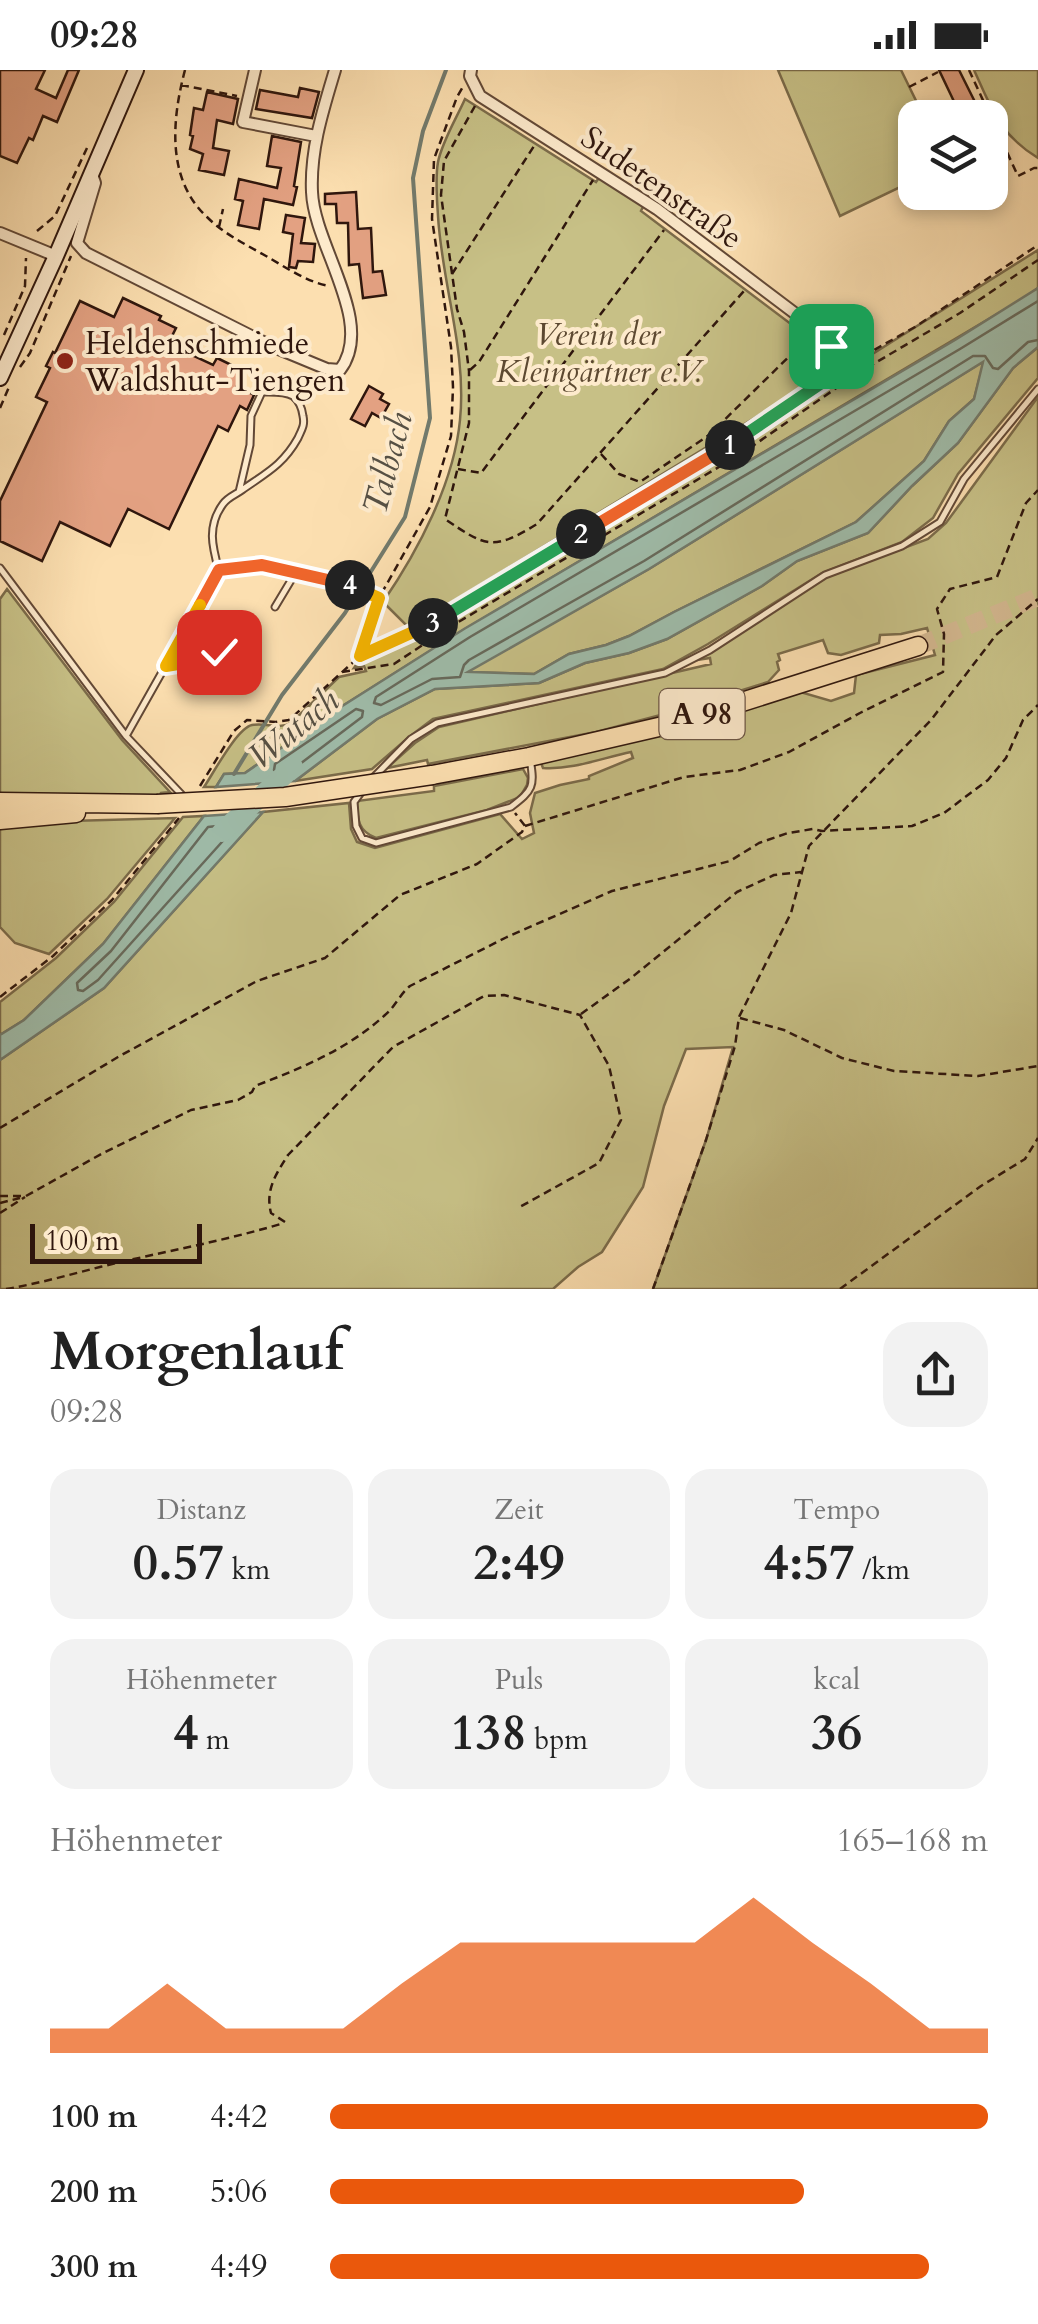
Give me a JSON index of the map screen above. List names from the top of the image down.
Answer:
{
  "streets": {
    "highway": ["A 98"],
    "street": ["Sudetenstraße"]
  },
  "water": ["Talbach", "Wutach"],
  "parks": ["Verein der Kleingärtner e.V."],
  "places": ["Heldenschmiede Waldshut-Tiengen"],
  "scale_bar": "100 m",
  "page": {
    "status": "09:28",
    "pins": [
      "1",
      "2",
      "4",
      "3"
    ],
    "scale": "100 m",
    "heading": ["Morgenlauf", "09:28"],
    "stats": [
      ["Distanz", "0.57 km"],
      ["Zeit", "2:49"],
      ["Tempo", "4:57 /km"],
      ["Höhenmeter", "4 m"],
      ["Puls", "138 bpm"],
      ["kcal", "36"]
    ],
    "chart": ["Höhenmeter", "165–168 m"],
    "list": [
      {
        "name": "100 m",
        "note": "4:42"
      },
      {
        "name": "200 m",
        "note": "5:06"
      },
      {
        "name": "300 m",
        "note": "4:49"
      }
    ]
  }
}
